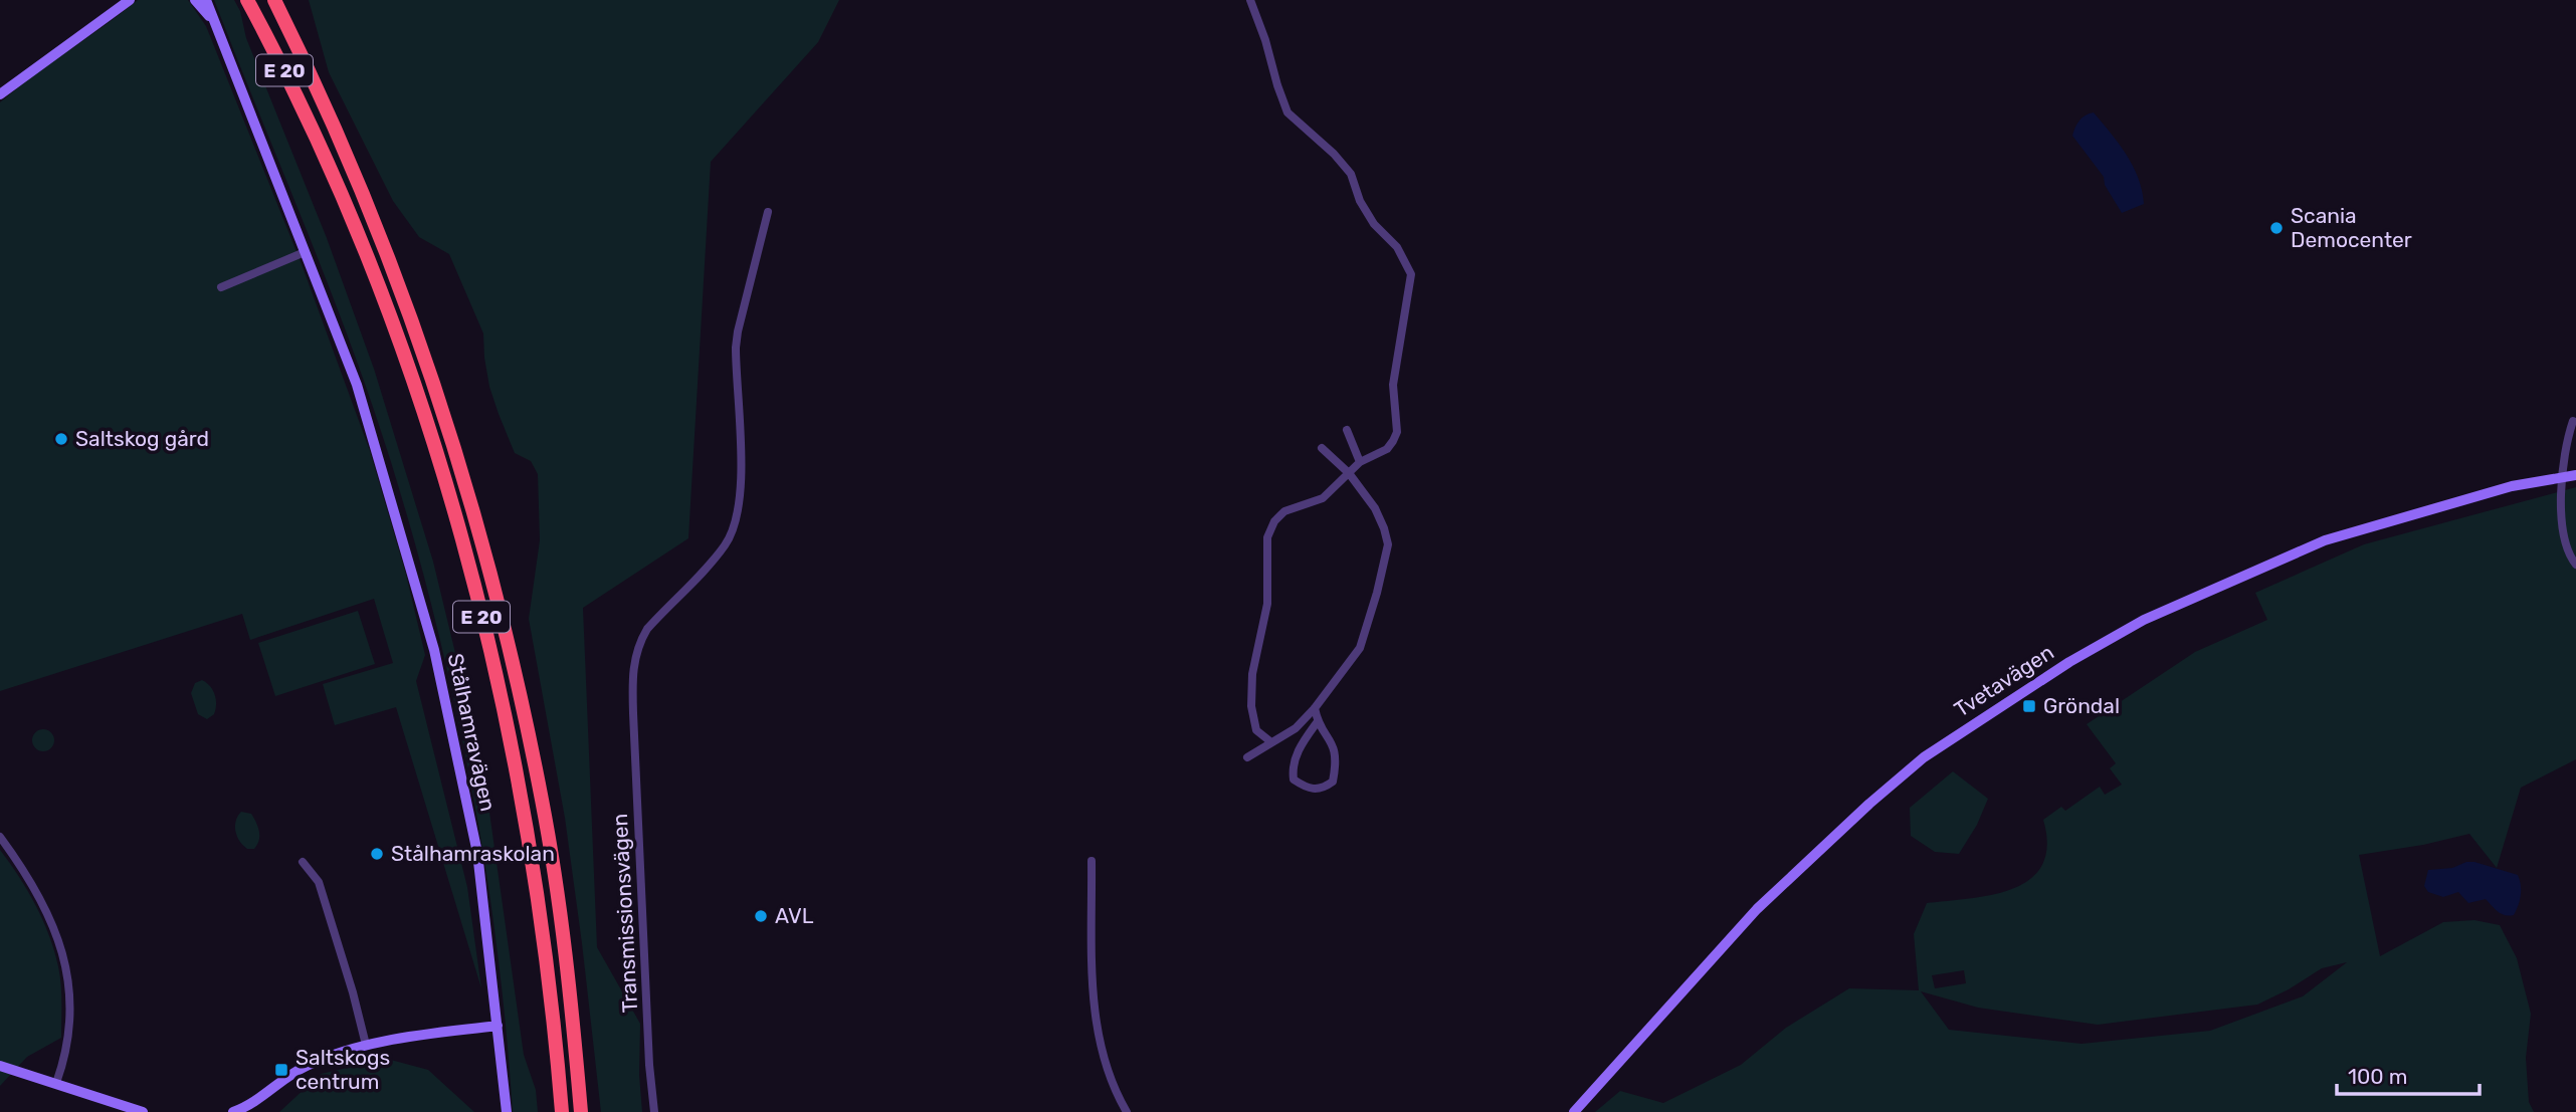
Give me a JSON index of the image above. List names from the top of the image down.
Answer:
{
  "streets": {
    "highway": ["E 20"],
    "main road": ["Tvetavägen", "Stålhamravägen"],
    "street": ["Transmissionsvägen"]
  },
  "places": {
    "other": [
      "Scania Democenter",
      "Saltskog gård",
      "Stålhamraskolan",
      "AVL"
    ],
    "transit": ["Gröndal", "Saltskogs centrum"]
  },
  "scale_bar": "100 m"
}
